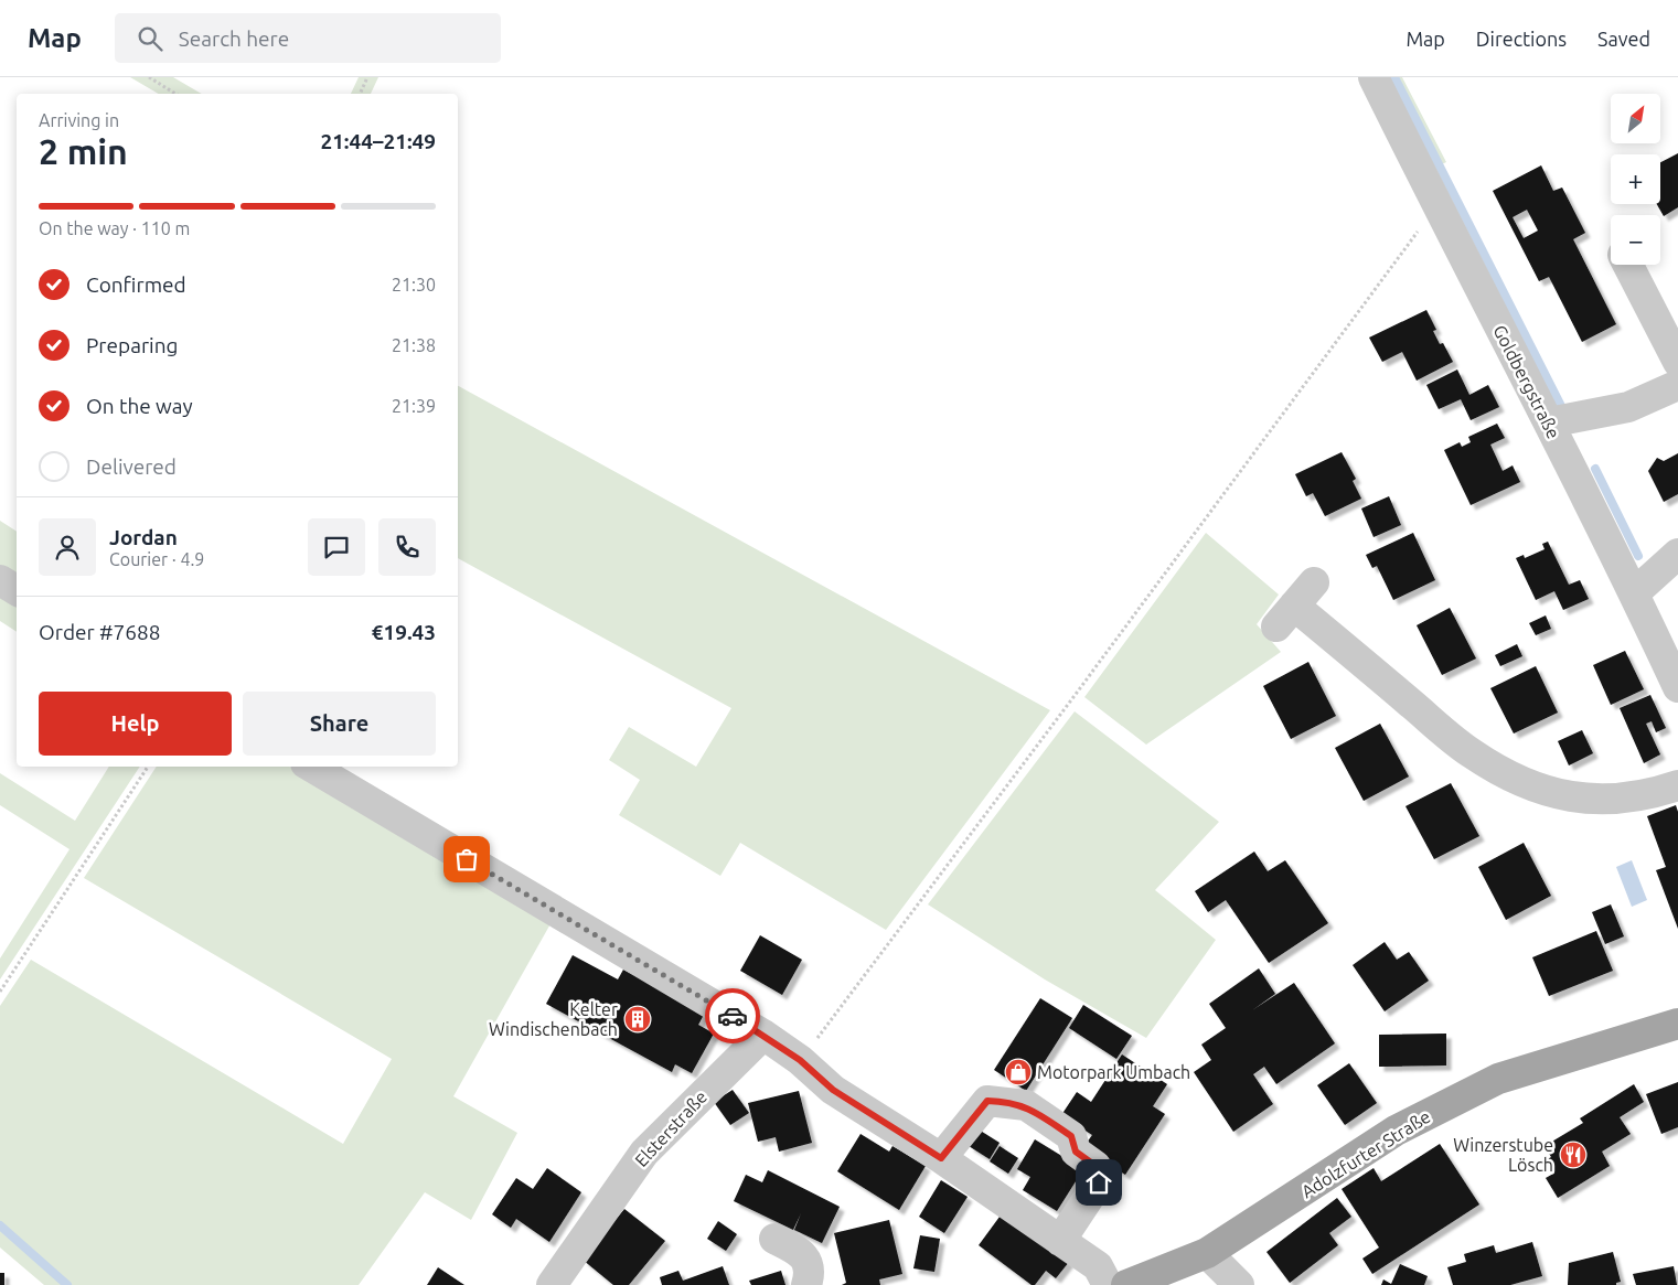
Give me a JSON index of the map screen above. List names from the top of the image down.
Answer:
{
  "streets": {
    "main road": ["Adolzfurter Straße"],
    "street": ["Goldbergstraße", "Elsterstraße"]
  },
  "places": {
    "building": ["Kelter Windischenbach"],
    "shop": ["Motorpark Umbach"],
    "restaurant": ["Winzerstube Lösch"]
  },
  "north": "top right",
  "page": {
    "header": "Map",
    "search": "Search here",
    "nav": ["Map", "Directions", "Saved"],
    "map_buttons": ["+", "−"],
    "heading": ["2 min", "Arriving in", "21:44–21:49"],
    "panel": [
      "Jordan",
      "Courier · 4.9",
      "Order #7688",
      "€19.43"
    ],
    "bar": "On the way · 110 m",
    "list": [
      ["Confirmed", "21:30"],
      ["Preparing", "21:38"],
      ["On the way", "21:39"],
      "Delivered"
    ],
    "buttons": ["Help", "Share"]
  }
}
